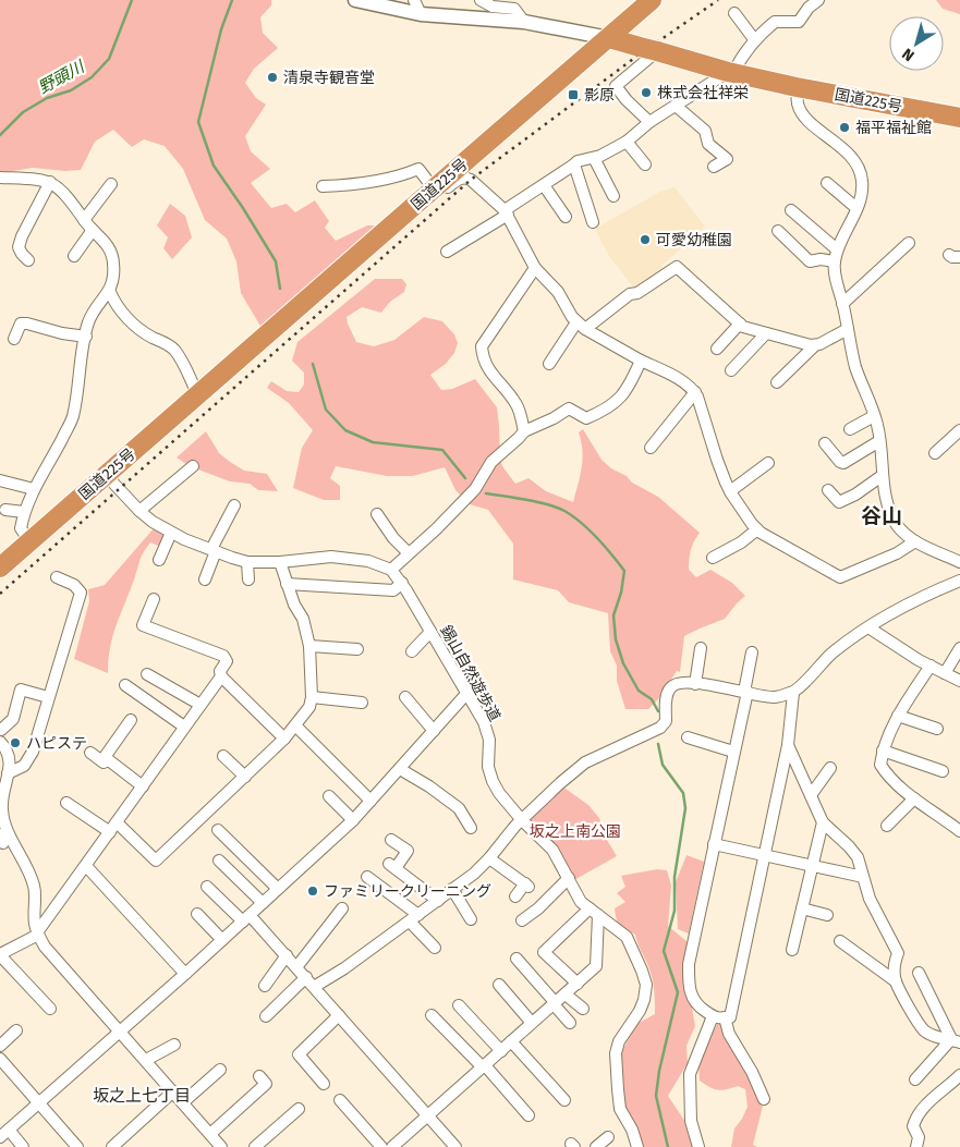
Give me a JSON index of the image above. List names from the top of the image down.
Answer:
{
  "streets": {
    "highway": ["国道225号"],
    "street": ["錫山自然遊歩道"]
  },
  "districts": ["谷山", "坂之上七丁目"],
  "water": ["野頭川"],
  "parks": ["坂之上南公園"],
  "places": {
    "other": [
      "清泉寺観音堂",
      "株式会社祥栄",
      "福平福祉館",
      "可愛幼稚園",
      "ハピステ",
      "ファミリークリーニング"
    ],
    "transit": ["影原"]
  },
  "north": "bottom left"
}
